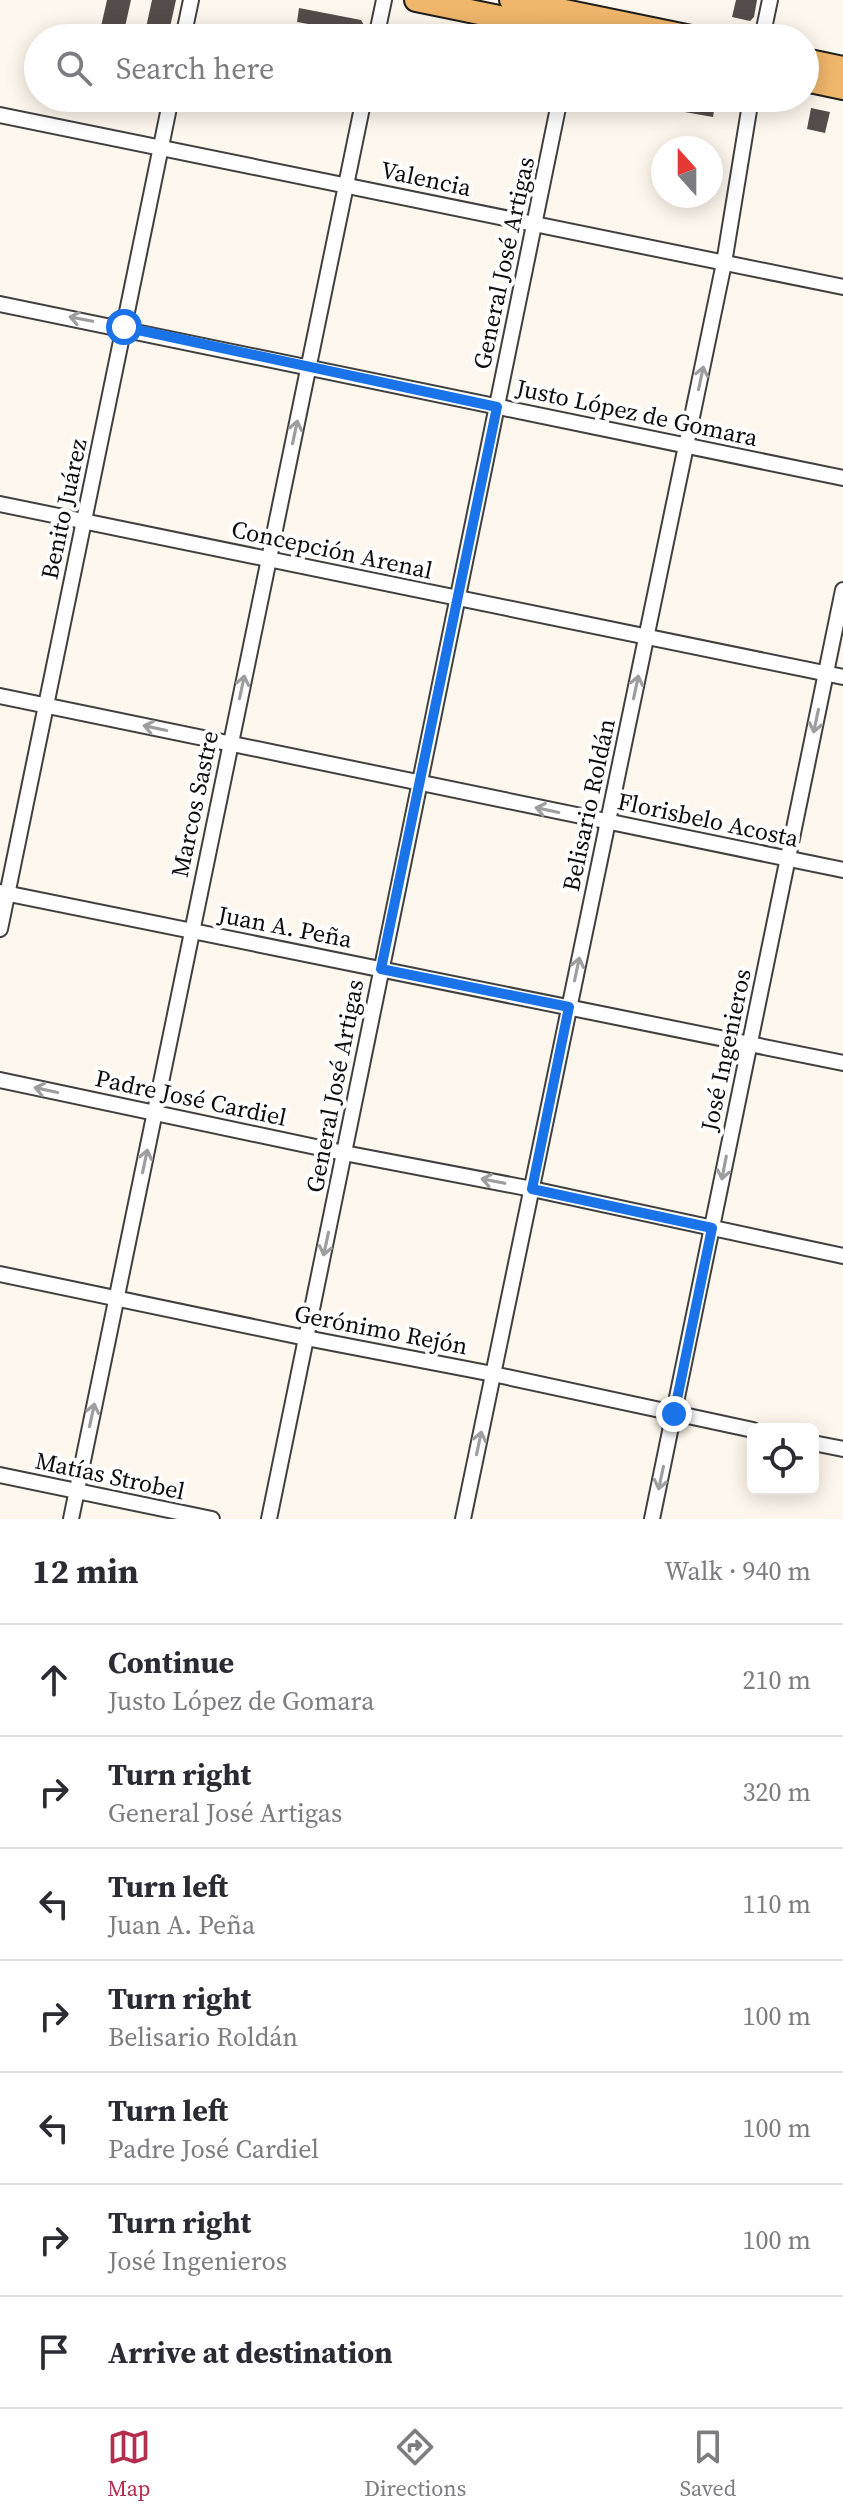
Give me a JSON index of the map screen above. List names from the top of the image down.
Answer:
{
  "streets": {
    "street": [
      "Valencia",
      "General José Artigas",
      "Justo López de Gomara",
      "Benito Juárez",
      "Concepción Arenal",
      "Marcos Sastre",
      "Belisario Roldán",
      "Florisbelo Acosta",
      "Juan A. Peña",
      "José Ingenieros",
      "Padre José Cardiel",
      "Gerónimo Rejón",
      "Matías Strobel"
    ]
  },
  "crossings": [
    ["Valencia", "General José Artigas"],
    ["Valencia", "Benito Juárez"],
    ["Valencia", "Marcos Sastre"],
    ["Valencia", "Belisario Roldán"],
    ["General José Artigas", "Justo López de Gomara"],
    ["General José Artigas", "Concepción Arenal"],
    ["General José Artigas", "Florisbelo Acosta"],
    ["General José Artigas", "Juan A. Peña"],
    ["General José Artigas", "Padre José Cardiel"],
    ["General José Artigas", "Gerónimo Rejón"],
    ["Justo López de Gomara", "Benito Juárez"],
    ["Justo López de Gomara", "Marcos Sastre"],
    ["Justo López de Gomara", "Belisario Roldán"],
    ["Benito Juárez", "Concepción Arenal"],
    ["Benito Juárez", "Florisbelo Acosta"],
    ["Benito Juárez", "Juan A. Peña"],
    ["Concepción Arenal", "Marcos Sastre"],
    ["Concepción Arenal", "Belisario Roldán"],
    ["Concepción Arenal", "José Ingenieros"],
    ["Marcos Sastre", "Florisbelo Acosta"],
    ["Marcos Sastre", "Juan A. Peña"],
    ["Marcos Sastre", "Padre José Cardiel"],
    ["Marcos Sastre", "Gerónimo Rejón"],
    ["Marcos Sastre", "Matías Strobel"],
    ["Belisario Roldán", "Florisbelo Acosta"],
    ["Belisario Roldán", "Juan A. Peña"],
    ["Belisario Roldán", "Padre José Cardiel"],
    ["Belisario Roldán", "Gerónimo Rejón"],
    ["Florisbelo Acosta", "José Ingenieros"],
    ["Juan A. Peña", "José Ingenieros"],
    ["José Ingenieros", "Padre José Cardiel"],
    ["José Ingenieros", "Gerónimo Rejón"]
  ],
  "one_way": [
    "Marcos Sastre",
    "Belisario Roldán",
    "Florisbelo Acosta",
    "José Ingenieros",
    "Padre José Cardiel"
  ],
  "north": "top",
  "page": {
    "search": "Search here",
    "heading": ["12 min", "Walk · 940 m"],
    "list": [
      ["Continue", "Justo López de Gomara", "210 m"],
      ["Turn right", "General José Artigas", "320 m"],
      ["Turn left", "Juan A. Peña", "110 m"],
      ["Turn right", "Belisario Roldán", "100 m"],
      ["Turn left", "Padre José Cardiel", "100 m"],
      ["Turn right", "José Ingenieros", "100 m"],
      "Arrive at destination"
    ],
    "nav": ["Map", "Directions", "Saved"]
  }
}
